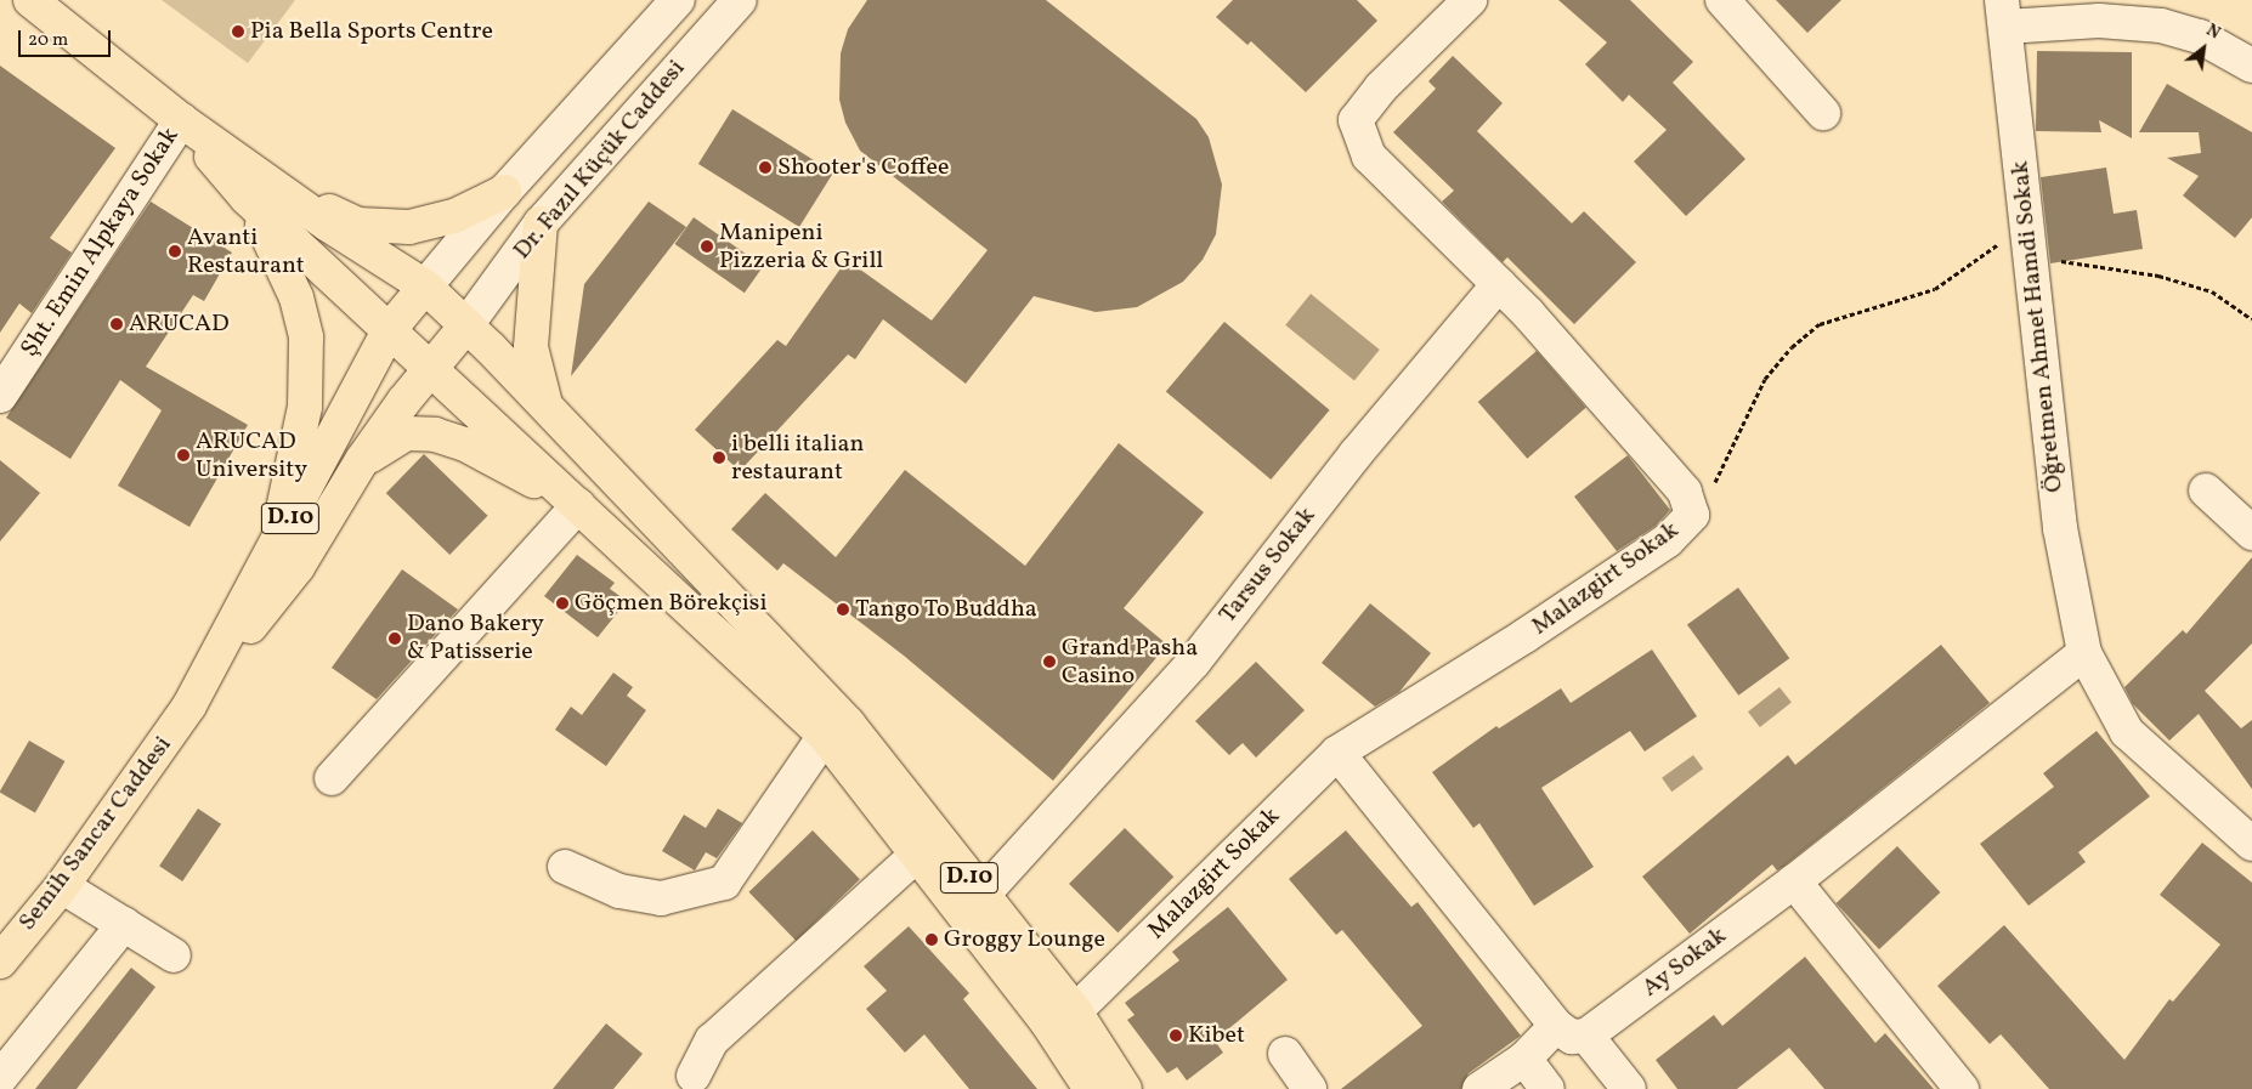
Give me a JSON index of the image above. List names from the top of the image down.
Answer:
{
  "streets": {
    "main road": ["D.10", "Semih Sancar Caddesi"],
    "street": [
      "Dr. Fazıl Küçük Caddesi",
      "Şht. Emin Alpkaya Sokak",
      "Öğretmen Ahmet Hamdi Sokak",
      "Tarsus Sokak",
      "Malazgirt Sokak",
      "Ay Sokak"
    ]
  },
  "crossings": [
    ["Dr. Fazıl Küçük Caddesi", "D.10"],
    ["Öğretmen Ahmet Hamdi Sokak", "Ay Sokak"],
    ["D.10", "Tarsus Sokak"],
    ["D.10", "Malazgirt Sokak"],
    ["D.10", "Semih Sancar Caddesi"],
    ["Tarsus Sokak", "Malazgirt Sokak"]
  ],
  "places": [
    "Pia Bella Sports Centre",
    "Shooter's Coffee",
    "Manipeni Pizzeria & Grill",
    "Avanti Restaurant",
    "ARUCAD",
    "ARUCAD University",
    "i belli italian restaurant",
    "Göçmen Börekçisi",
    "Tango To Buddha",
    "Dano Bakery & Patisserie",
    "Grand Pasha Casino",
    "Groggy Lounge",
    "Kibet"
  ],
  "scale_bar": "20 m",
  "north": "top right"
}
